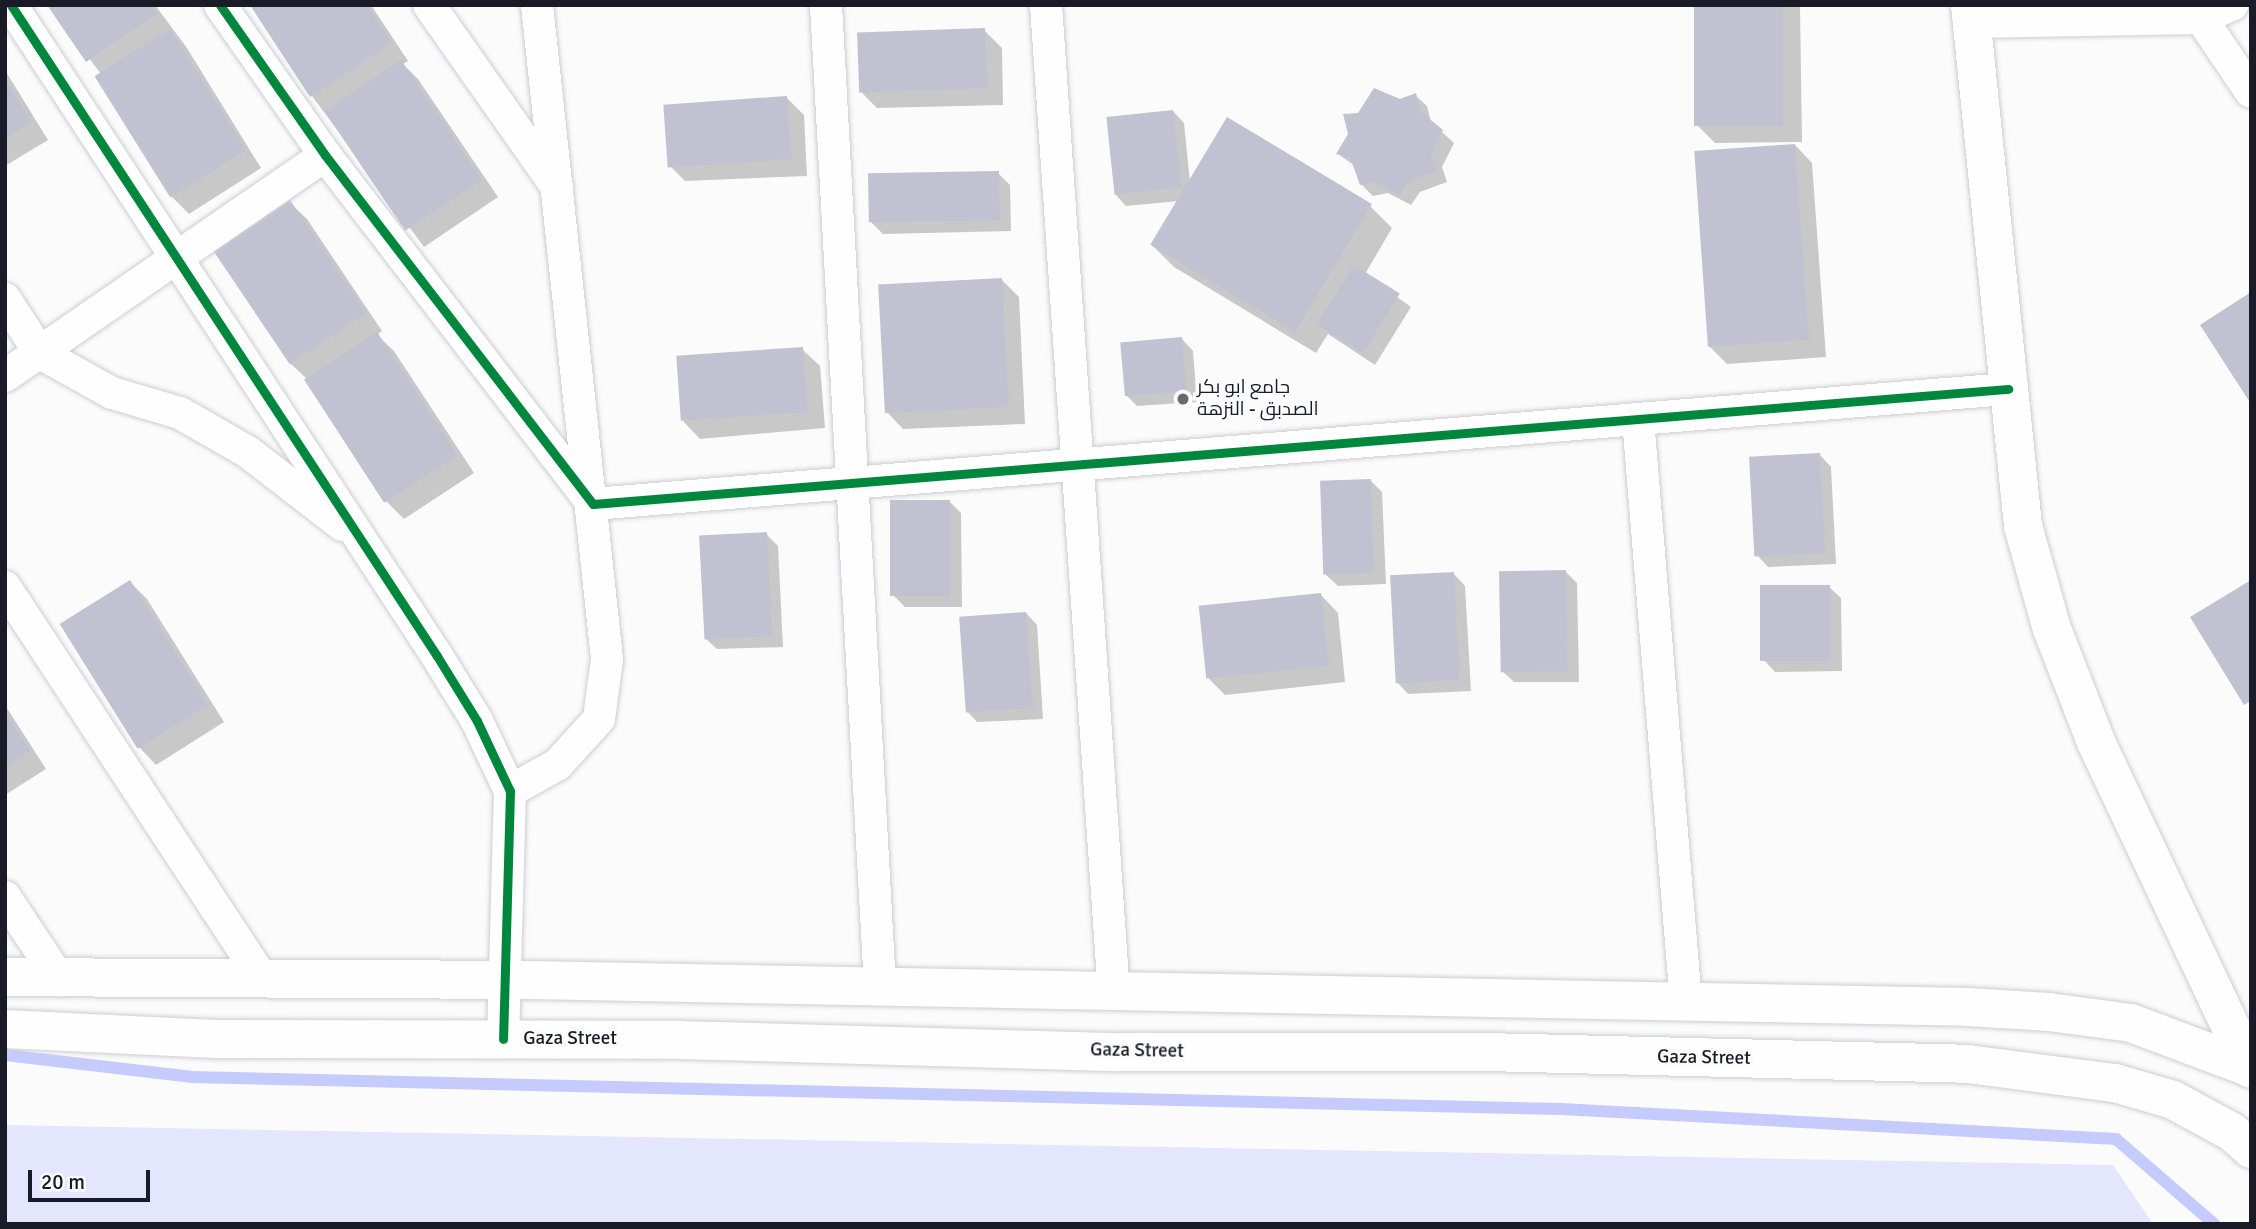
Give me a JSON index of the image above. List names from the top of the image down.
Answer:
{
  "streets": {
    "main road": ["Gaza Street"]
  },
  "places": ["جامع ابو بكر الصدبق - النزهة"],
  "scale_bar": "20 m"
}
